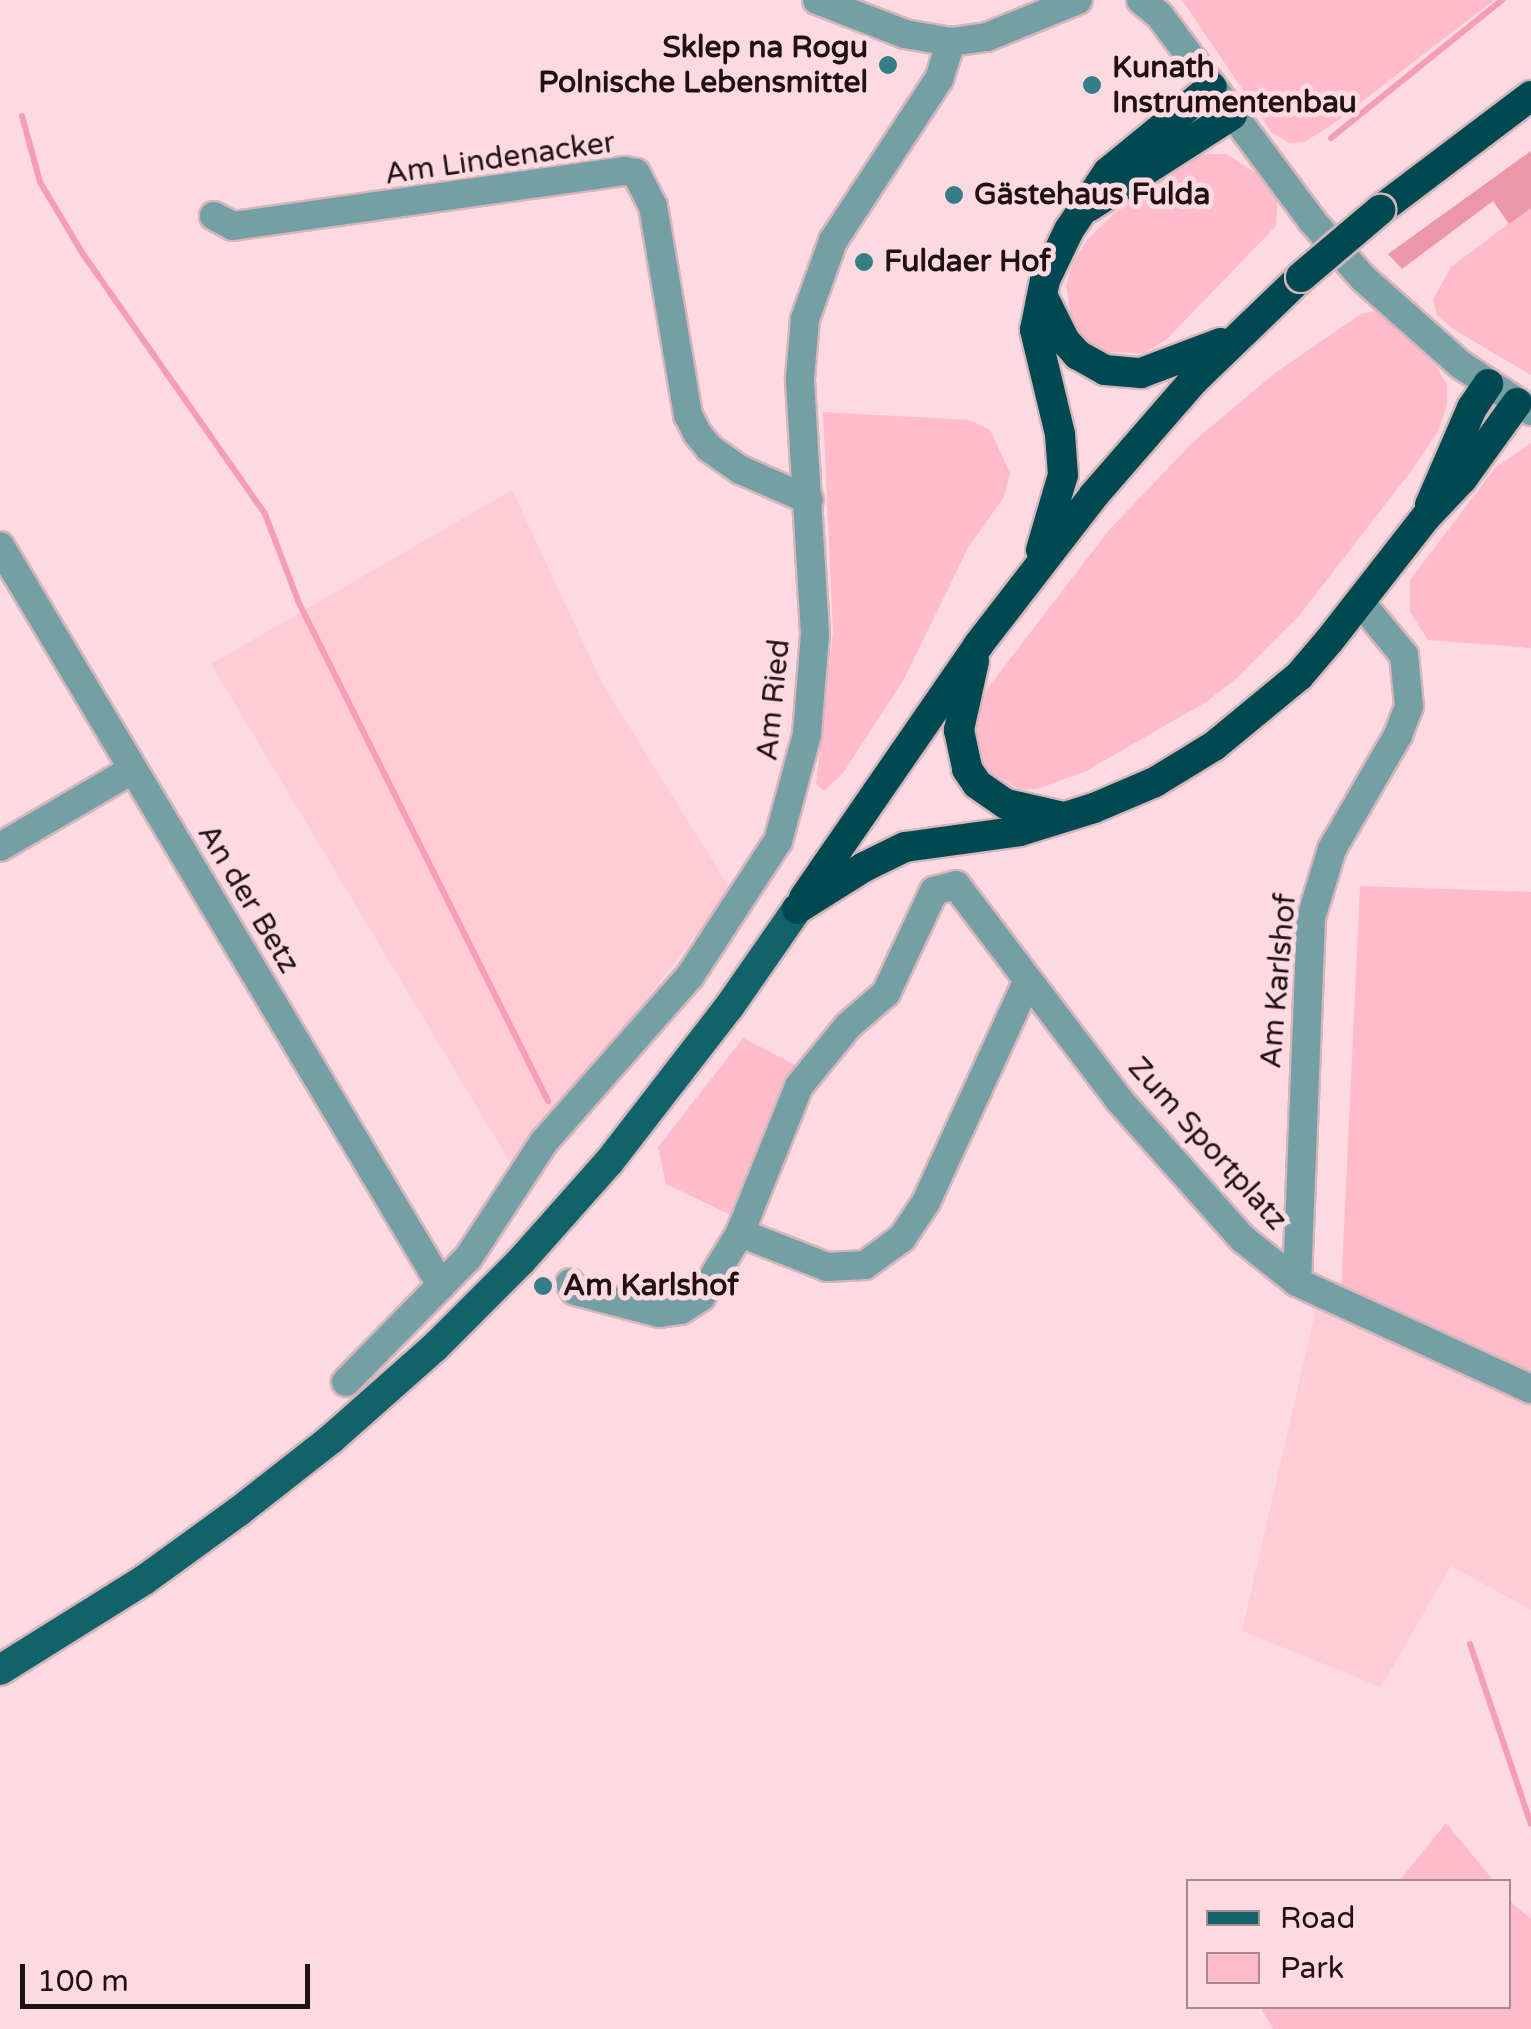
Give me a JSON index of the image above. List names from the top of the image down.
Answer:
{
  "streets": {
    "street": [
      "Am Lindenacker",
      "Am Ried",
      "An der Betz",
      "Am Karlshof",
      "Zum Sportplatz"
    ]
  },
  "crossings": [
    ["Am Lindenacker", "Am Ried"],
    ["Am Ried", "An der Betz"],
    ["Am Karlshof", "Zum Sportplatz"]
  ],
  "places": [
    "Sklep na Rogu Polnische Lebensmittel",
    "Kunath Instrumentenbau",
    "Gästehaus Fulda",
    "Fuldaer Hof",
    "Am Karlshof"
  ],
  "legend": ["Road", "Park"],
  "scale_bar": "100 m"
}
